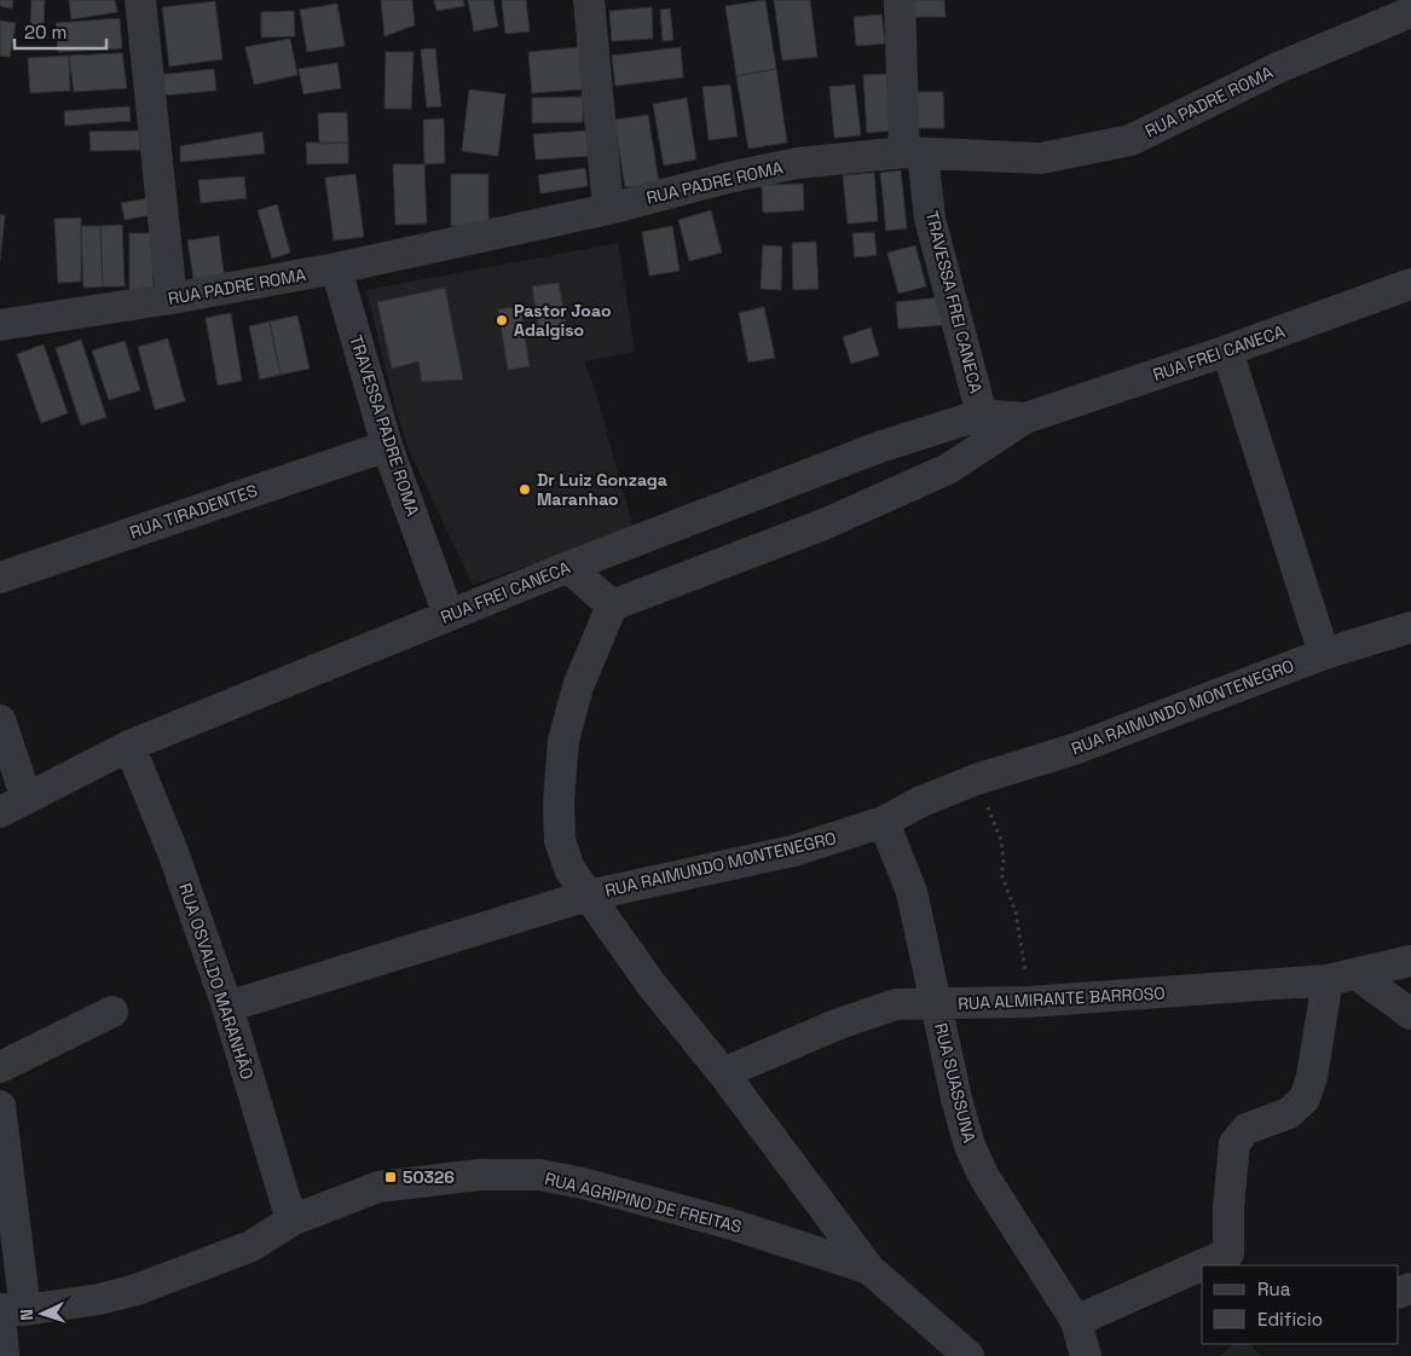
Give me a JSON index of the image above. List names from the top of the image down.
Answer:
{
  "streets": {
    "street": [
      "RUA PADRE ROMA",
      "TRAVESSA FREI CANECA",
      "RUA FREI CANECA",
      "TRAVESSA PADRE ROMA",
      "RUA TIRADENTES",
      "RUA RAIMUNDO MONTENEGRO",
      "RUA OSVALDO MARANHÃO",
      "RUA ALMIRANTE BARROSO",
      "RUA SUASSUNA",
      "RUA AGRIPINO DE FREITAS"
    ]
  },
  "crossings": [
    ["RUA PADRE ROMA", "TRAVESSA FREI CANECA"],
    ["RUA PADRE ROMA", "TRAVESSA PADRE ROMA"],
    ["TRAVESSA FREI CANECA", "RUA FREI CANECA"],
    ["RUA FREI CANECA", "TRAVESSA PADRE ROMA"],
    ["RUA FREI CANECA", "RUA OSVALDO MARANHÃO"],
    ["RUA FREI CANECA", "RUA AGRIPINO DE FREITAS"],
    ["TRAVESSA PADRE ROMA", "RUA TIRADENTES"],
    ["RUA RAIMUNDO MONTENEGRO", "RUA OSVALDO MARANHÃO"],
    ["RUA RAIMUNDO MONTENEGRO", "RUA SUASSUNA"],
    ["RUA RAIMUNDO MONTENEGRO", "RUA AGRIPINO DE FREITAS"],
    ["RUA OSVALDO MARANHÃO", "RUA AGRIPINO DE FREITAS"],
    ["RUA ALMIRANTE BARROSO", "RUA SUASSUNA"],
    ["RUA ALMIRANTE BARROSO", "RUA AGRIPINO DE FREITAS"]
  ],
  "places": {
    "other": ["Pastor Joao Adalgiso", "Dr Luiz Gonzaga Maranhao"],
    "transit": ["50326"]
  },
  "legend": ["Rua", "Edifício"],
  "scale_bar": "20 m",
  "north": "left"
}
